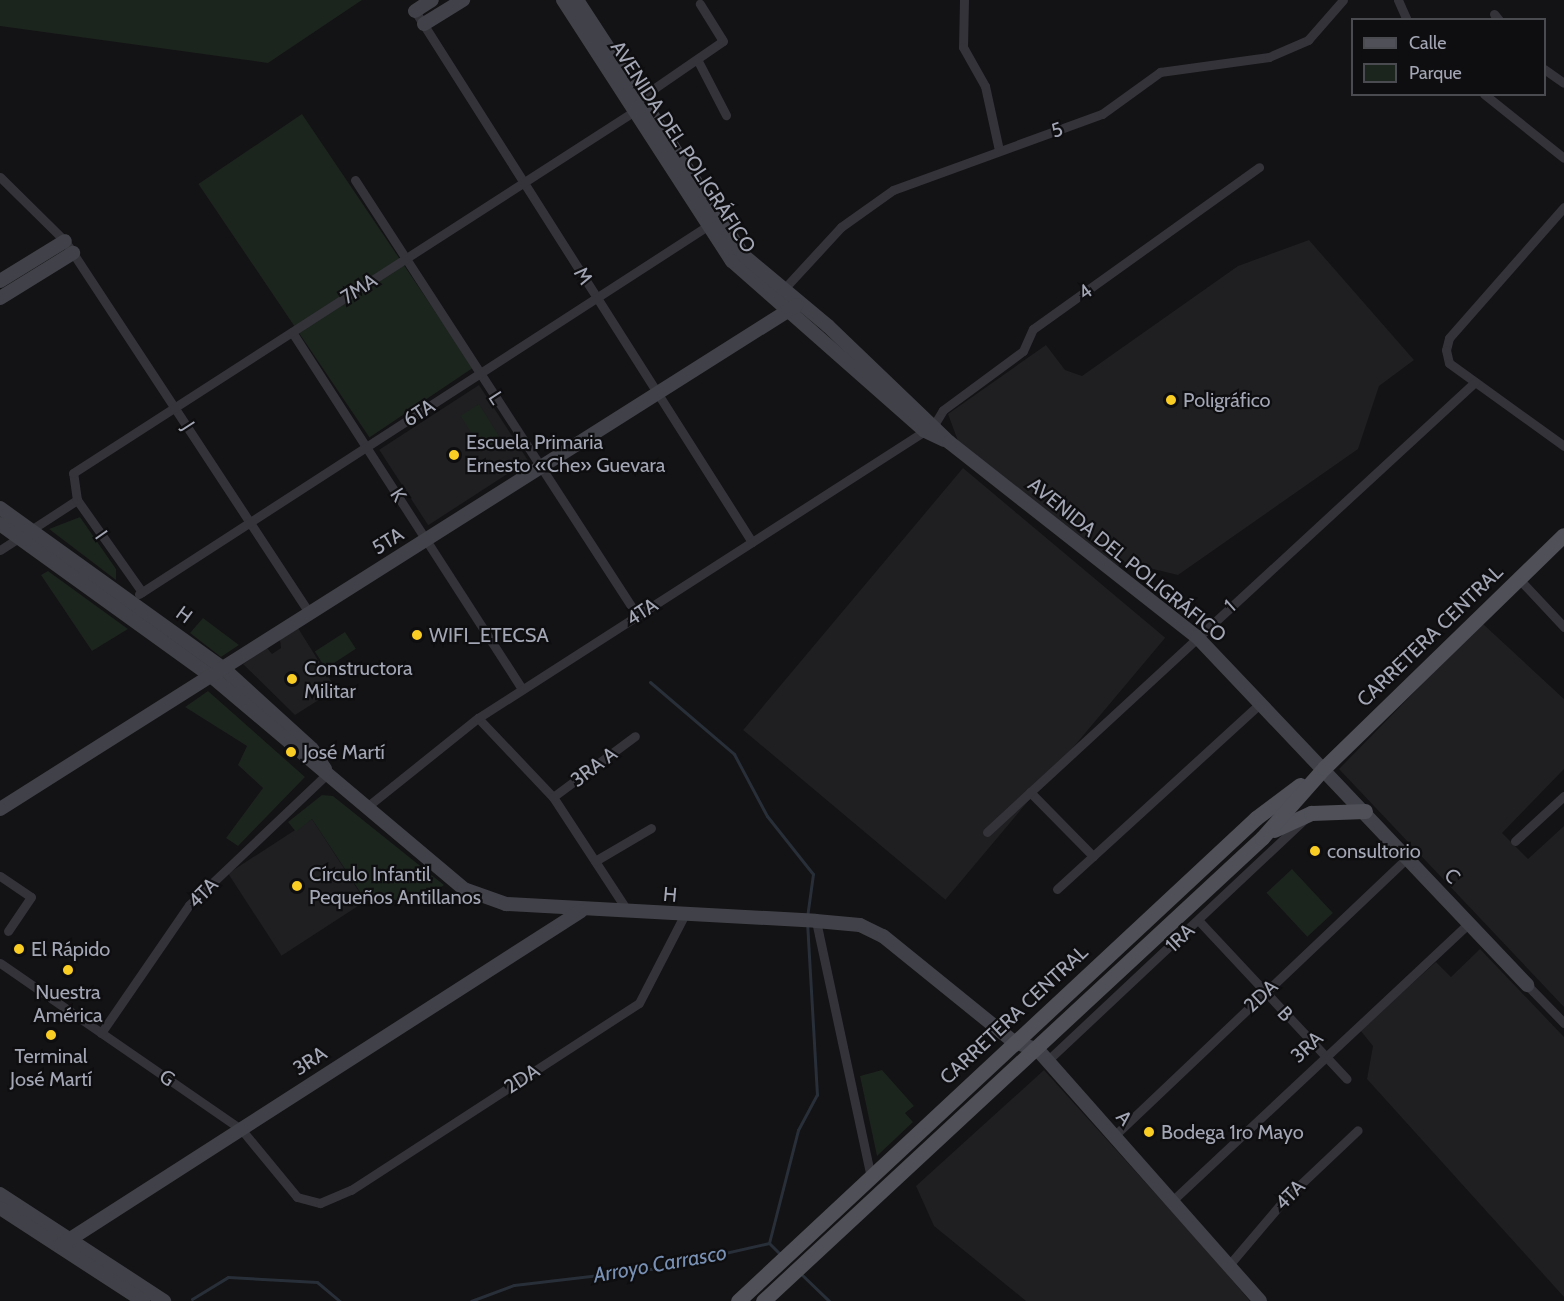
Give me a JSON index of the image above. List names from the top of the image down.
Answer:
{
  "streets": {
    "main road": ["CARRETERA CENTRAL"],
    "street": [
      "5",
      "AVENIDA DEL POLIGRÁFICO",
      "M",
      "7MA",
      "4",
      "L",
      "6TA",
      "J",
      "K",
      "I",
      "5TA",
      "1",
      "4TA",
      "H",
      "3RA A",
      "C",
      "1RA",
      "2DA",
      "B",
      "3RA",
      "G",
      "A"
    ]
  },
  "crossings": [
    ["5", "AVENIDA DEL POLIGRÁFICO"],
    ["AVENIDA DEL POLIGRÁFICO", "7MA"],
    ["AVENIDA DEL POLIGRÁFICO", "4"],
    ["AVENIDA DEL POLIGRÁFICO", "6TA"],
    ["AVENIDA DEL POLIGRÁFICO", "5TA"],
    ["AVENIDA DEL POLIGRÁFICO", "1"],
    ["AVENIDA DEL POLIGRÁFICO", "4TA"],
    ["AVENIDA DEL POLIGRÁFICO", "CARRETERA CENTRAL"],
    ["AVENIDA DEL POLIGRÁFICO", "C"],
    ["M", "7MA"],
    ["M", "6TA"],
    ["M", "5TA"],
    ["M", "4TA"],
    ["7MA", "L"],
    ["7MA", "J"],
    ["7MA", "K"],
    ["7MA", "I"],
    ["4", "4TA"],
    ["L", "6TA"],
    ["L", "5TA"],
    ["L", "4TA"],
    ["6TA", "J"],
    ["6TA", "K"],
    ["6TA", "I"],
    ["6TA", "H"],
    ["J", "5TA"],
    ["K", "5TA"],
    ["K", "4TA"],
    ["I", "H"],
    ["5TA", "H"],
    ["4TA", "H"],
    ["4TA", "G"],
    ["4TA", "A"],
    ["H", "CARRETERA CENTRAL"],
    ["H", "2DA"],
    ["H", "3RA"],
    ["CARRETERA CENTRAL", "C"],
    ["CARRETERA CENTRAL", "1RA"],
    ["CARRETERA CENTRAL", "A"],
    ["C", "2DA"],
    ["C", "3RA"],
    ["1RA", "B"],
    ["1RA", "A"],
    ["2DA", "B"],
    ["2DA", "G"],
    ["2DA", "A"],
    ["B", "3RA"],
    ["3RA", "G"],
    ["3RA", "A"]
  ],
  "water": ["Arroyo Carrasco"],
  "places": [
    "Poligráfico",
    "Escuela Primaria Ernesto «Che» Guevara",
    "WIFI_ETECSA",
    "Constructora Militar",
    "José Martí",
    "consultorio",
    "Círculo Infantil Pequeños Antillanos",
    "El Rápido",
    "Nuestra América",
    "Terminal José Martí",
    "Bodega 1ro Mayo"
  ],
  "legend": ["Calle", "Parque"]
}
